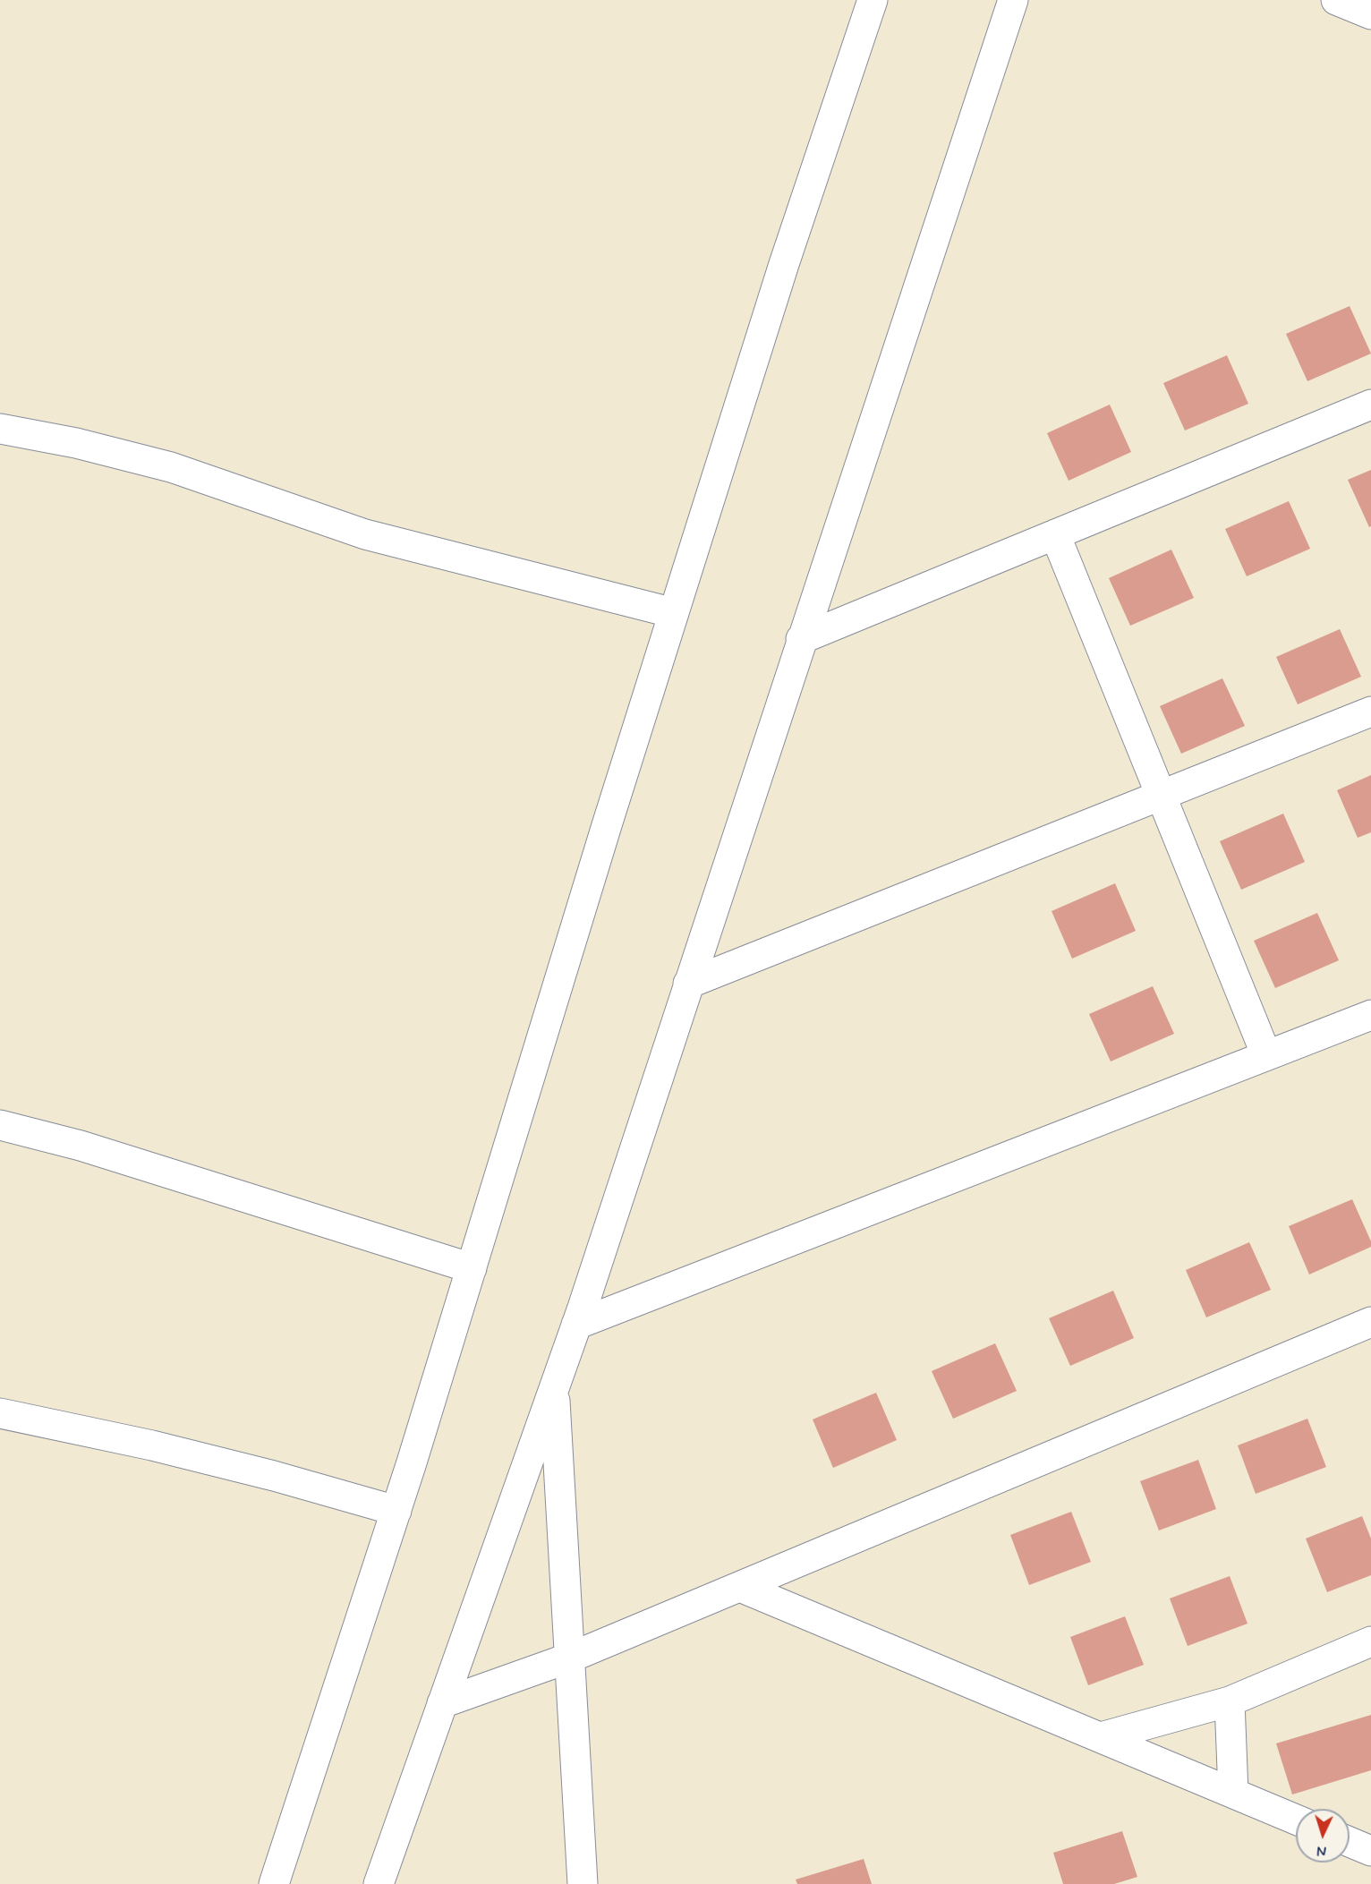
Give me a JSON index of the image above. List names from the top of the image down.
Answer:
{
  "north": "bottom"
}
